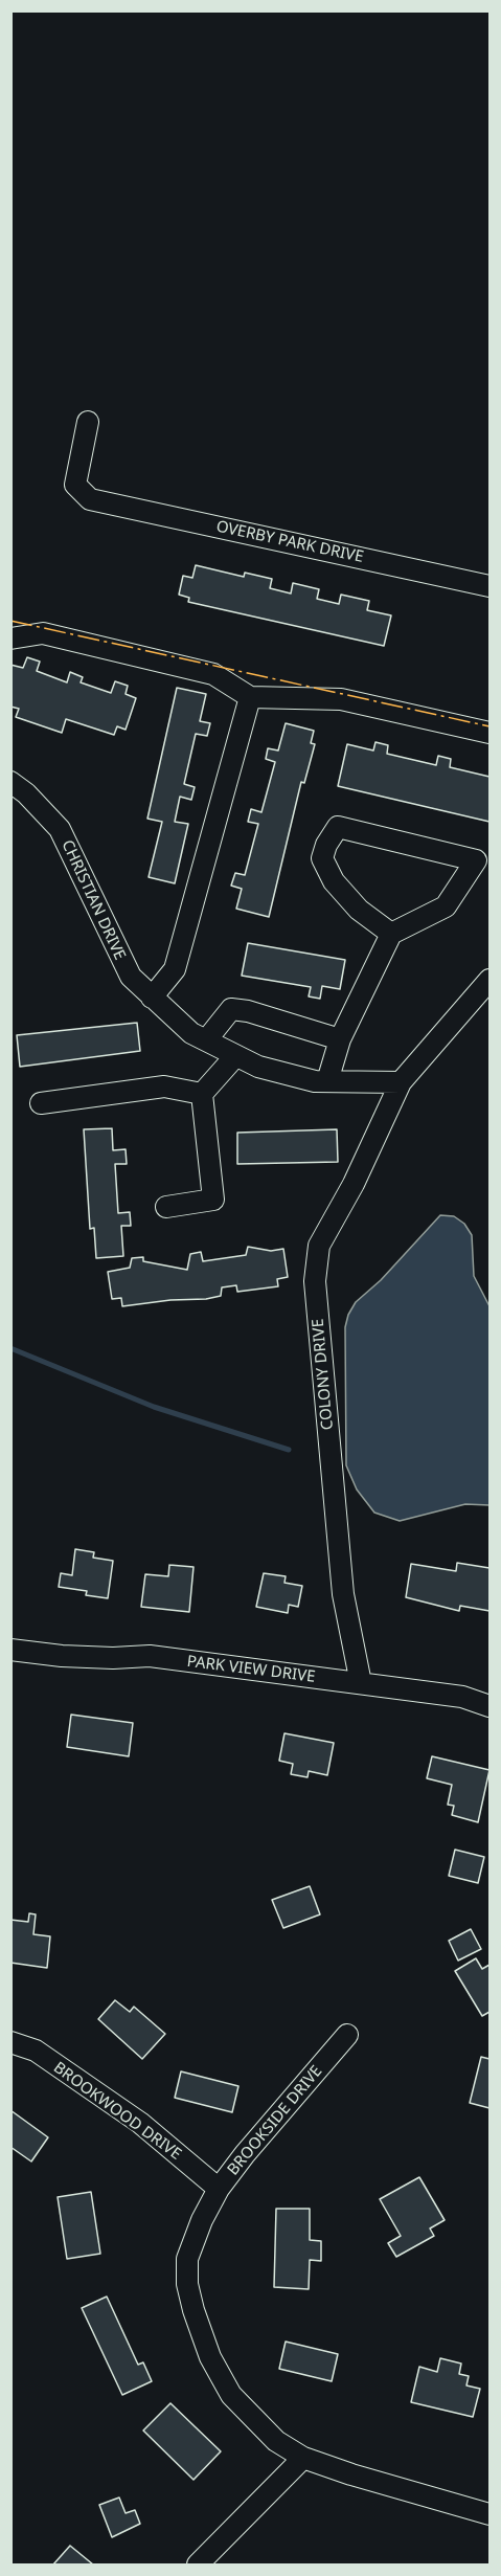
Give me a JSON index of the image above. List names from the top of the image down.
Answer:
{
  "streets": {
    "street": [
      "OVERBY PARK DRIVE",
      "CHRISTIAN DRIVE",
      "COLONY DRIVE",
      "PARK VIEW DRIVE",
      "BROOKWOOD DRIVE",
      "BROOKSIDE DRIVE"
    ]
  },
  "crossings": [
    ["CHRISTIAN DRIVE", "COLONY DRIVE"],
    ["COLONY DRIVE", "PARK VIEW DRIVE"],
    ["BROOKWOOD DRIVE", "BROOKSIDE DRIVE"]
  ]
}
